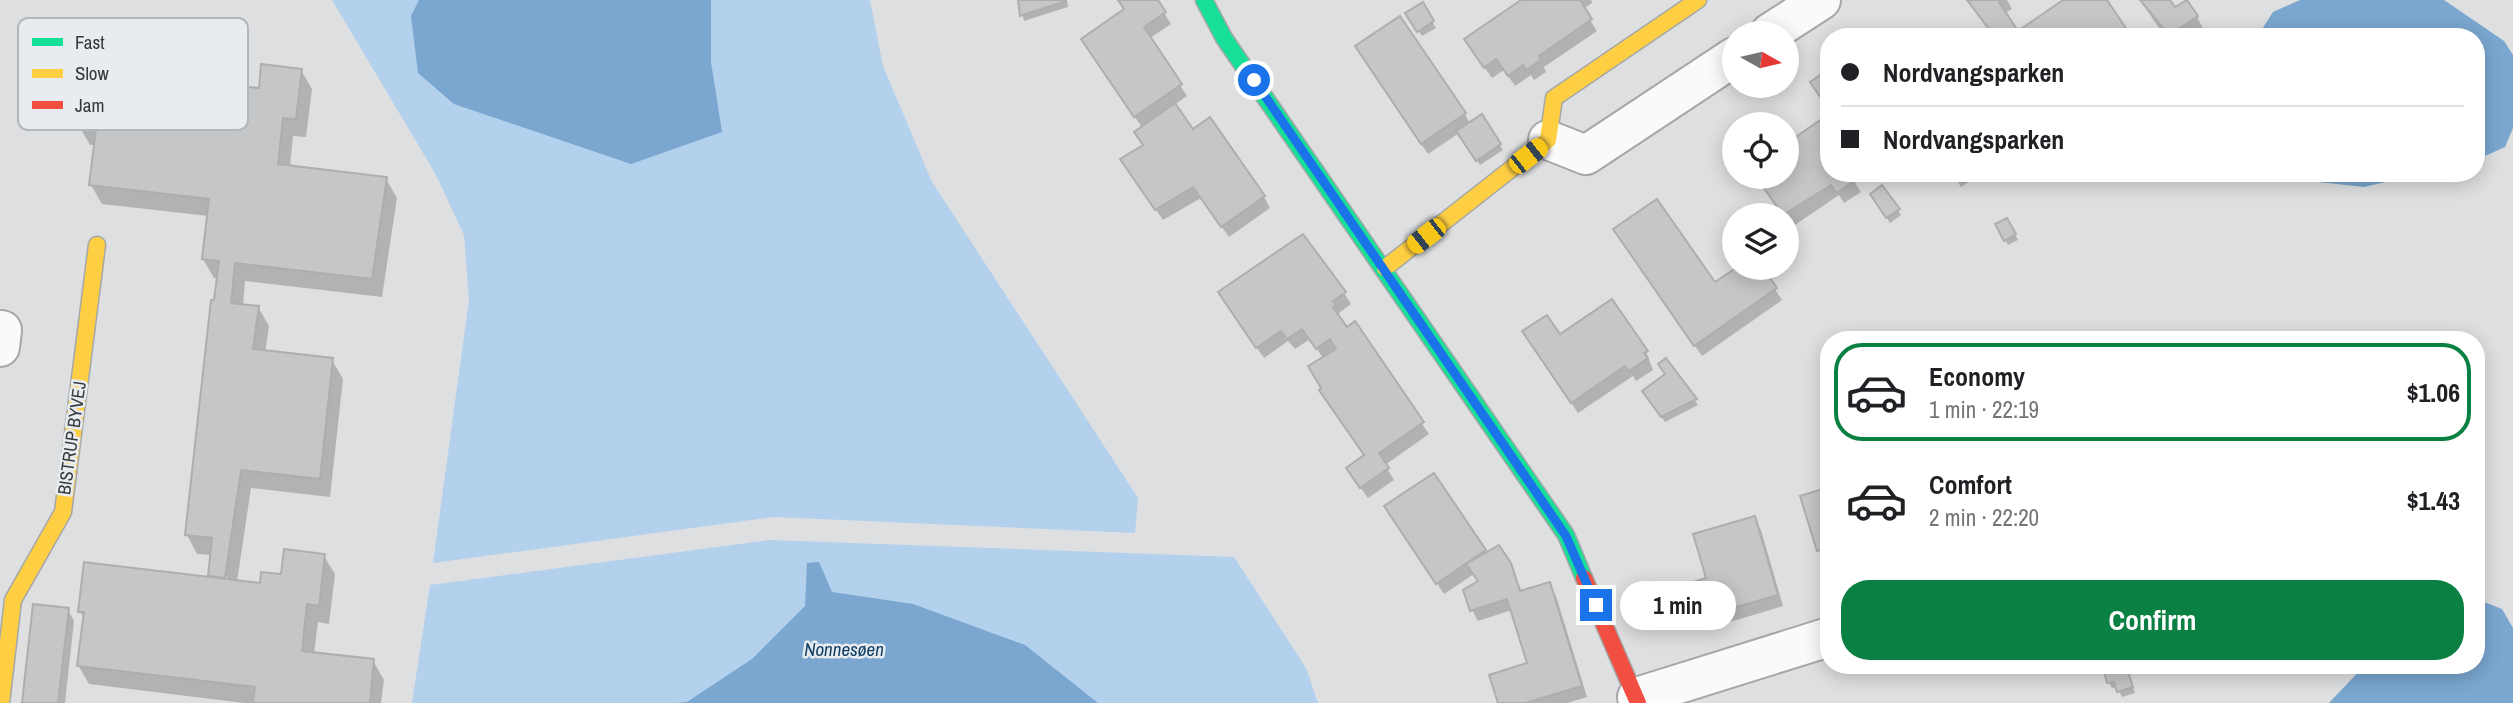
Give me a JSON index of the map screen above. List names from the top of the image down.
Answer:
{
  "streets": {
    "street": ["BISTRUP BYVEJ"]
  },
  "water": ["Nonnesøen"],
  "legend": ["Fast", "Slow", "Jam"],
  "north": "right",
  "page": {
    "banner": ["Nordvangsparken", "Nordvangsparken"],
    "list": [
      {
        "name": "Economy",
        "note": "1 min · 22:19",
        "value": "$1.06"
      },
      {
        "name": "Comfort",
        "note": "2 min · 22:20",
        "value": "$1.43"
      }
    ],
    "buttons": "Confirm",
    "bubble": "1 min"
  }
}
